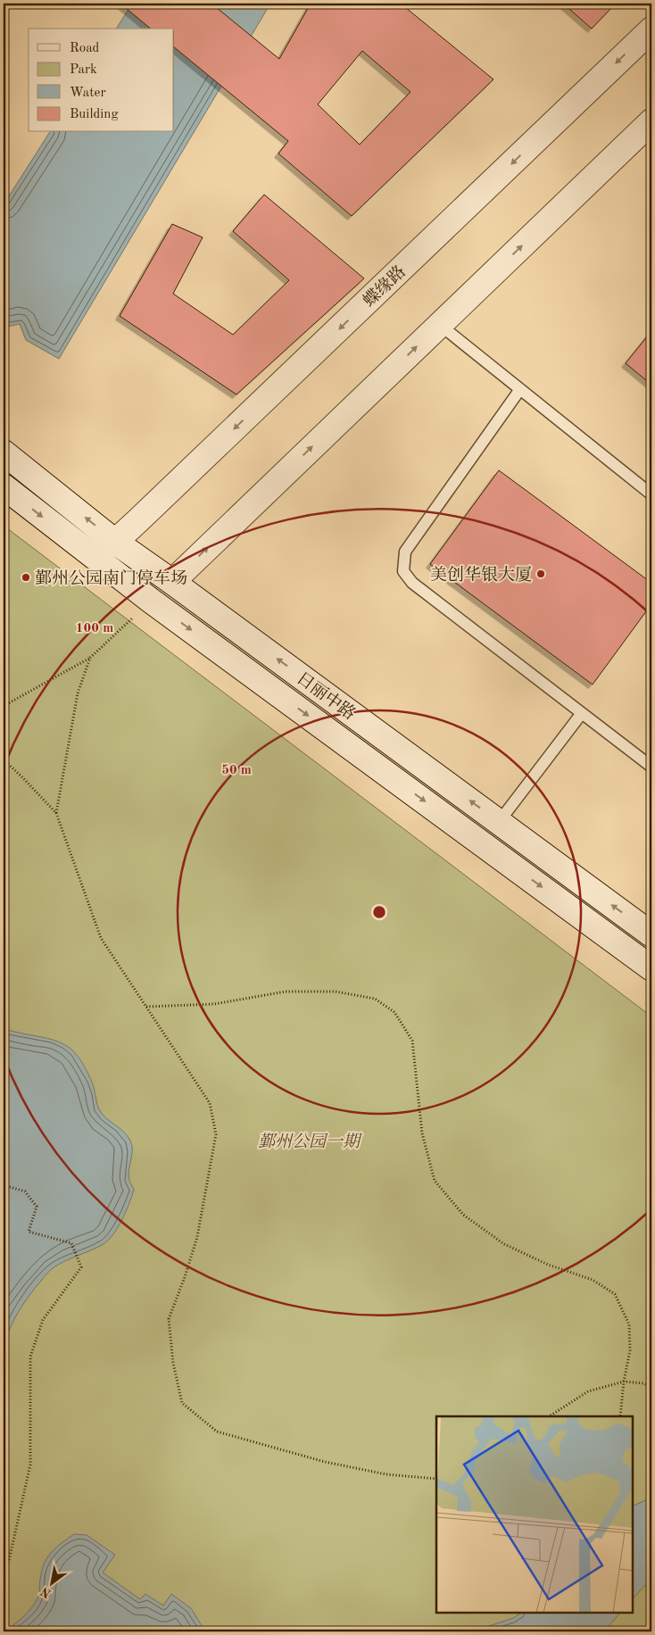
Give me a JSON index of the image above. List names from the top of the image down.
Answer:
{
  "streets": {
    "main road": ["蝶缘路", "日丽中路"]
  },
  "crossings": [
    ["蝶缘路", "日丽中路"]
  ],
  "parks": ["鄞州公园一期"],
  "places": ["美创华银大厦", "鄞州公园南门停车场"],
  "legend": [
    "Road",
    "Park",
    "Water",
    "Building"
  ],
  "north": "bottom left",
  "rings": ["100 m", "50 m"]
}
